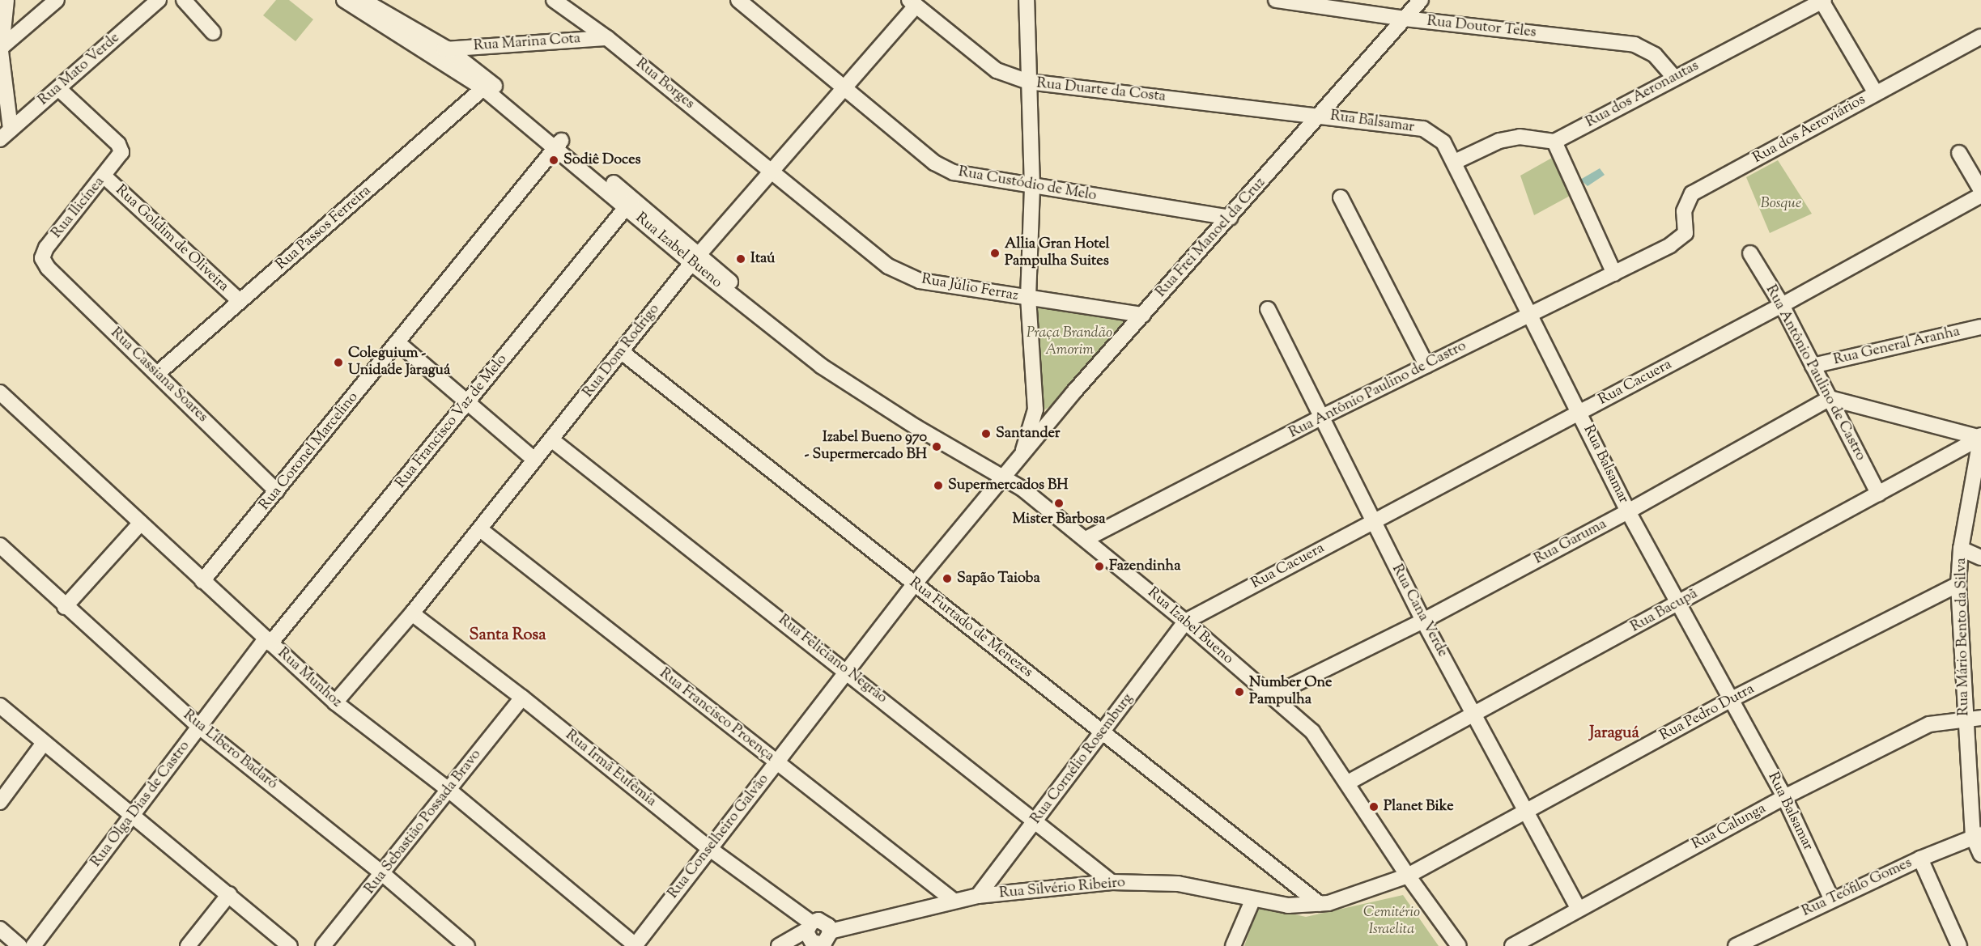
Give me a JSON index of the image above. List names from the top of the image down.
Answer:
{
  "streets": {
    "street": [
      "Rua Doutor Teles",
      "Rua Marina Cota",
      "Rua Mato Verde",
      "Rua Borges",
      "Rua Duarte da Costa",
      "Rua dos Aeronautas",
      "Rua Balsamar",
      "Rua dos Aeroviários",
      "Rua Custódio de Melo",
      "Rua Ilicínea",
      "Rua Passos Ferreira",
      "Rua Frei Manoel da Cruz",
      "Rua Goldim de Oliveira",
      "Rua Izabel Bueno",
      "Rua Júlio Ferraz",
      "Rua General Aranha",
      "Rua Dom Rodrigo",
      "Rua Antônio Paulino de Castro",
      "Rua Cassiana Soares",
      "Rua Cacuera",
      "Rua Francisco Vaz de Melo",
      "Rua Coronel Marcelino",
      "Rua Garuma",
      "Rua Cana Verde",
      "Rua Bacupã",
      "Rua Furtado de Menezes",
      "Rua Mário Bento da Silva",
      "Rua Feliciano Negrão",
      "Rua Munhoz",
      "Rua Pedro Dutra",
      "Rua Francisco Proença",
      "Rua Líbero Badaró",
      "Rua Cornélio Rosemburg",
      "Rua Irmã Eufêmia",
      "Rua Olga Dias de Castro",
      "Rua Sebastião Possada Bravo",
      "Rua Calunga",
      "Rua Conselheiro Galvão",
      "Rua Teófilo Gomes",
      "Rua Silvério Ribeiro"
    ]
  },
  "crossings": [
    ["Rua Doutor Teles", "Rua dos Aeronautas"],
    ["Rua Doutor Teles", "Rua Frei Manoel da Cruz"],
    ["Rua Marina Cota", "Rua Borges"],
    ["Rua Marina Cota", "Rua Izabel Bueno"],
    ["Rua Mato Verde", "Rua Ilicínea"],
    ["Rua Borges", "Rua Júlio Ferraz"],
    ["Rua Borges", "Rua Dom Rodrigo"],
    ["Rua Duarte da Costa", "Rua Balsamar"],
    ["Rua Duarte da Costa", "Rua Frei Manoel da Cruz"],
    ["Rua Duarte da Costa", "Rua Dom Rodrigo"],
    ["Rua Balsamar", "Rua Frei Manoel da Cruz"],
    ["Rua Balsamar", "Rua Antônio Paulino de Castro"],
    ["Rua Balsamar", "Rua Cacuera"],
    ["Rua Balsamar", "Rua Garuma"],
    ["Rua Balsamar", "Rua Bacupã"],
    ["Rua Balsamar", "Rua Pedro Dutra"],
    ["Rua Balsamar", "Rua Calunga"],
    ["Rua Balsamar", "Rua Teófilo Gomes"],
    ["Rua dos Aeroviários", "Rua Antônio Paulino de Castro"],
    ["Rua Custódio de Melo", "Rua Frei Manoel da Cruz"],
    ["Rua Custódio de Melo", "Rua Dom Rodrigo"],
    ["Rua Ilicínea", "Rua Goldim de Oliveira"],
    ["Rua Ilicínea", "Rua Cassiana Soares"],
    ["Rua Passos Ferreira", "Rua Goldim de Oliveira"],
    ["Rua Passos Ferreira", "Rua Izabel Bueno"],
    ["Rua Passos Ferreira", "Rua Cassiana Soares"],
    ["Rua Frei Manoel da Cruz", "Rua Izabel Bueno"],
    ["Rua Frei Manoel da Cruz", "Rua Júlio Ferraz"],
    ["Rua Frei Manoel da Cruz", "Rua Conselheiro Galvão"],
    ["Rua Izabel Bueno", "Rua Dom Rodrigo"],
    ["Rua Izabel Bueno", "Rua Antônio Paulino de Castro"],
    ["Rua Izabel Bueno", "Rua Cacuera"],
    ["Rua Izabel Bueno", "Rua Francisco Vaz de Melo"],
    ["Rua Izabel Bueno", "Rua Coronel Marcelino"],
    ["Rua Izabel Bueno", "Rua Garuma"],
    ["Rua Izabel Bueno", "Rua Bacupã"],
    ["Rua Izabel Bueno", "Rua Pedro Dutra"],
    ["Rua Izabel Bueno", "Rua Cornélio Rosemburg"],
    ["Rua Izabel Bueno", "Rua Conselheiro Galvão"],
    ["Rua Izabel Bueno", "Rua Silvério Ribeiro"],
    ["Rua Júlio Ferraz", "Rua Dom Rodrigo"],
    ["Rua General Aranha", "Rua Antônio Paulino de Castro"],
    ["Rua Dom Rodrigo", "Rua Furtado de Menezes"],
    ["Rua Dom Rodrigo", "Rua Feliciano Negrão"],
    ["Rua Dom Rodrigo", "Rua Munhoz"],
    ["Rua Dom Rodrigo", "Rua Francisco Proença"],
    ["Rua Dom Rodrigo", "Rua Irmã Eufêmia"],
    ["Rua Antônio Paulino de Castro", "Rua Cacuera"],
    ["Rua Antônio Paulino de Castro", "Rua Garuma"],
    ["Rua Antônio Paulino de Castro", "Rua Cana Verde"],
    ["Rua Antônio Paulino de Castro", "Rua Bacupã"],
    ["Rua Cassiana Soares", "Rua Coronel Marcelino"],
    ["Rua Cacuera", "Rua Cana Verde"],
    ["Rua Cacuera", "Rua Cornélio Rosemburg"],
    ["Rua Francisco Vaz de Melo", "Rua Munhoz"],
    ["Rua Francisco Vaz de Melo", "Rua Olga Dias de Castro"],
    ["Rua Coronel Marcelino", "Rua Munhoz"],
    ["Rua Garuma", "Rua Cana Verde"],
    ["Rua Cana Verde", "Rua Bacupã"],
    ["Rua Cana Verde", "Rua Pedro Dutra"],
    ["Rua Cana Verde", "Rua Calunga"],
    ["Rua Bacupã", "Rua Mário Bento da Silva"],
    ["Rua Furtado de Menezes", "Rua Cornélio Rosemburg"],
    ["Rua Furtado de Menezes", "Rua Conselheiro Galvão"],
    ["Rua Furtado de Menezes", "Rua Silvério Ribeiro"],
    ["Rua Mário Bento da Silva", "Rua Pedro Dutra"],
    ["Rua Mário Bento da Silva", "Rua Calunga"],
    ["Rua Mário Bento da Silva", "Rua Teófilo Gomes"],
    ["Rua Feliciano Negrão", "Rua Cornélio Rosemburg"],
    ["Rua Feliciano Negrão", "Rua Conselheiro Galvão"],
    ["Rua Feliciano Negrão", "Rua Silvério Ribeiro"],
    ["Rua Munhoz", "Rua Olga Dias de Castro"],
    ["Rua Munhoz", "Rua Sebastião Possada Bravo"],
    ["Rua Munhoz", "Rua Conselheiro Galvão"],
    ["Rua Pedro Dutra", "Rua Silvério Ribeiro"],
    ["Rua Francisco Proença", "Rua Conselheiro Galvão"],
    ["Rua Francisco Proença", "Rua Silvério Ribeiro"],
    ["Rua Líbero Badaró", "Rua Olga Dias de Castro"],
    ["Rua Líbero Badaró", "Rua Sebastião Possada Bravo"],
    ["Rua Cornélio Rosemburg", "Rua Silvério Ribeiro"],
    ["Rua Irmã Eufêmia", "Rua Sebastião Possada Bravo"],
    ["Rua Irmã Eufêmia", "Rua Conselheiro Galvão"]
  ],
  "districts": ["Santa Rosa", "Jaraguá"],
  "parks": ["Bosque", "Praça Brandão Amorim", "Cemitério Israelita"],
  "places": [
    "Sodiê Doces",
    "Allia Gran Hotel Pampulha Suites",
    "Itaú",
    "Coleguium - Unidade Jaraguá",
    "Santander",
    "Izabel Bueno 970 - Supermercado BH",
    "Supermercados BH",
    "Mister Barbosa",
    "Fazendinha",
    "Sapão Taioba",
    "Number One Pampulha",
    "Planet Bike"
  ]
}
